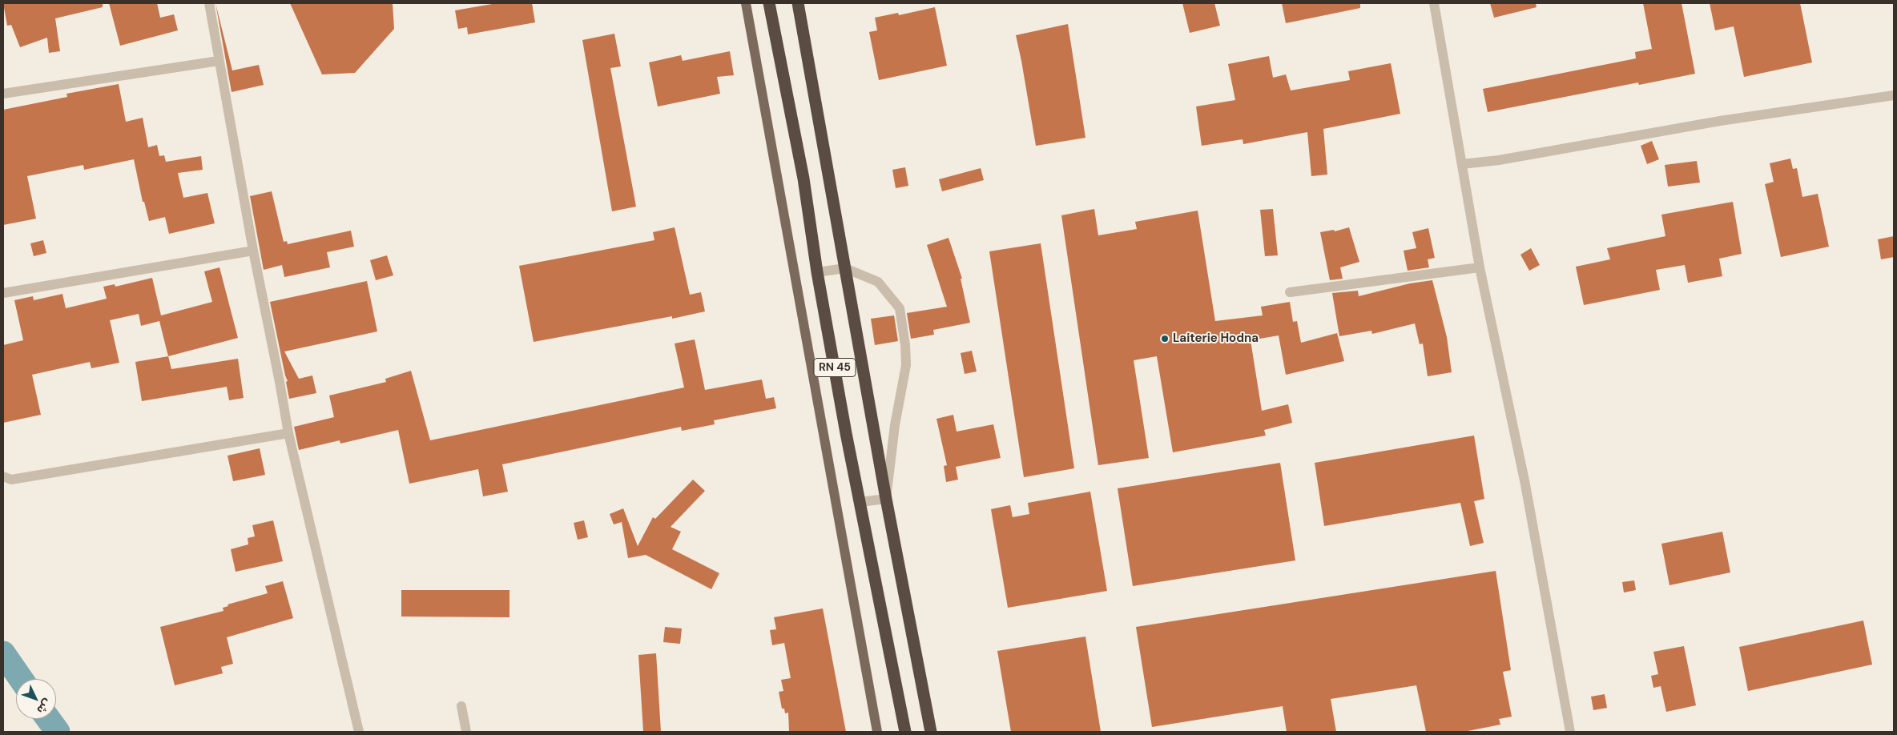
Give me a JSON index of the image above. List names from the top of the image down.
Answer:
{
  "streets": {
    "highway": ["RN 45"]
  },
  "places": ["Laiterie Hodna"],
  "north": "bottom right"
}
